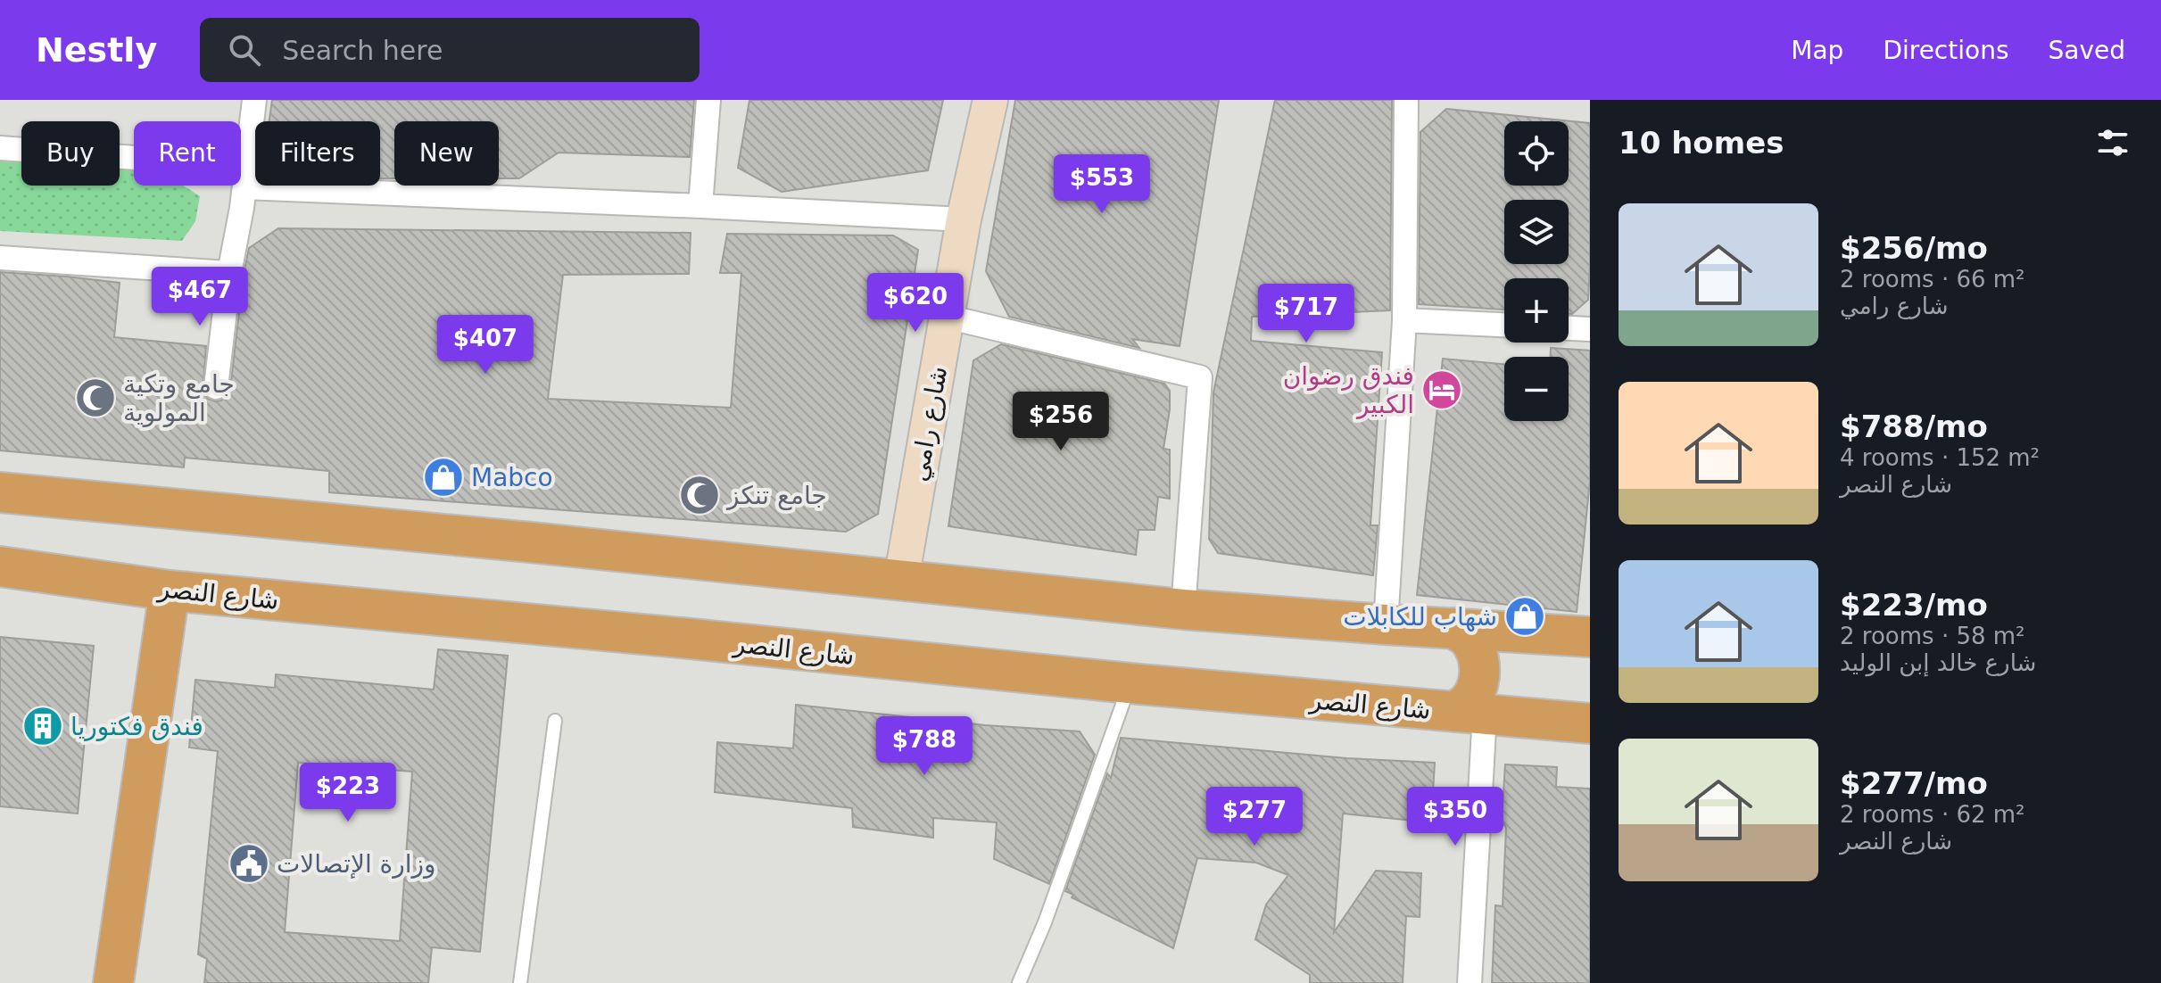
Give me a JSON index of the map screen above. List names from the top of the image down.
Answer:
{
  "streets": {
    "highway": ["شارع النصر"],
    "main road": ["شارع رامي"]
  },
  "places": {
    "hotel": ["فندق رضوان الكبير"],
    "mosque": ["جامع وتكية المولوية", "جامع تنكز"],
    "shop": ["Mabco", "شهاب للكابلات"],
    "building": ["فندق فكتوريا"],
    "public building": ["وزارة الإتصالات"]
  },
  "page": {
    "header": "Nestly",
    "search": "Search here",
    "nav": ["Map", "Directions", "Saved"],
    "heading": "10 homes",
    "map_buttons": ["+", "−"],
    "chip": [
      "Buy",
      "Rent",
      "Filters",
      "New"
    ],
    "price": [
      "$553",
      "$467",
      "$620",
      "$717",
      "$407",
      "$256",
      "$788",
      "$223",
      "$277",
      "$350"
    ],
    "list": [
      {
        "name": "$256/mo",
        "note": "2 rooms · 66 m² · شارع رامي"
      },
      {
        "name": "$788/mo",
        "note": "4 rooms · 152 m² · شارع النصر"
      },
      {
        "name": "$223/mo",
        "note": "2 rooms · 58 m² · شارع خالد إبن الوليد"
      },
      {
        "name": "$277/mo",
        "note": "2 rooms · 62 m² · شارع النصر"
      }
    ]
  }
}
